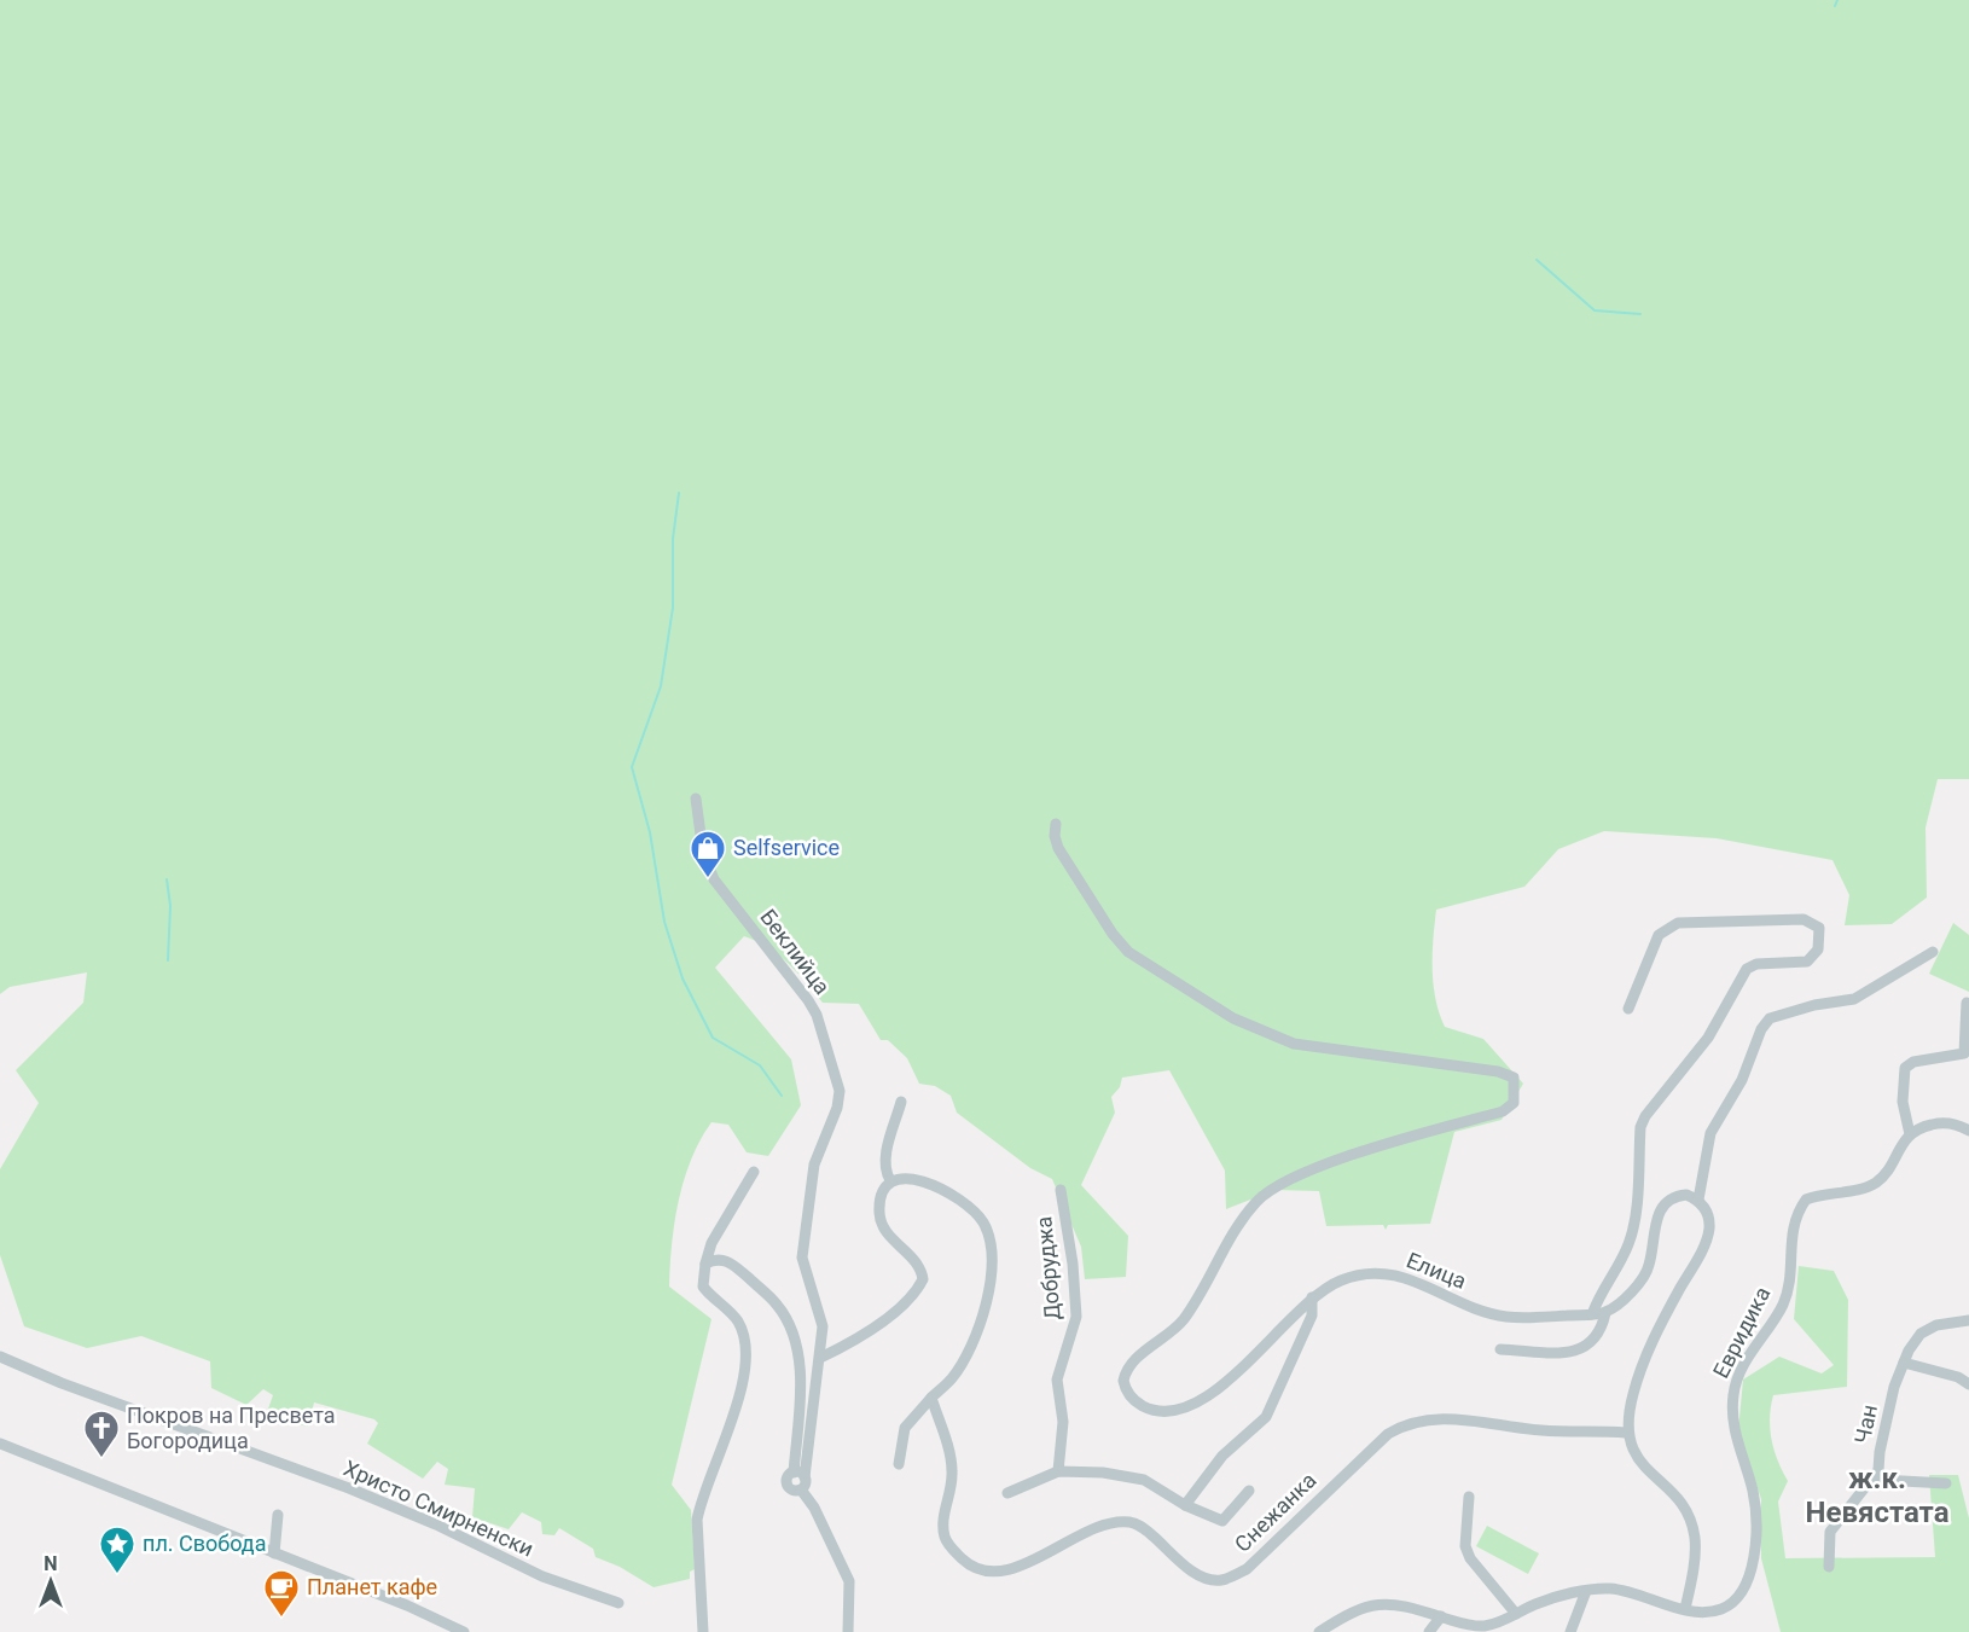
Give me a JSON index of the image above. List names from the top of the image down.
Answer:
{
  "streets": {
    "street": [
      "Беклийца",
      "Добруджа",
      "Елица",
      "Евридика",
      "Чан",
      "Христо Смирненски",
      "Снежанка"
    ]
  },
  "districts": ["ж.к. Невястата"],
  "places": {
    "shop": ["Selfservice"],
    "church": ["Покров на Пресвета Богородица"],
    "place": ["пл. Свобода"],
    "cafe": ["Планет кафе"]
  },
  "north": "top"
}
